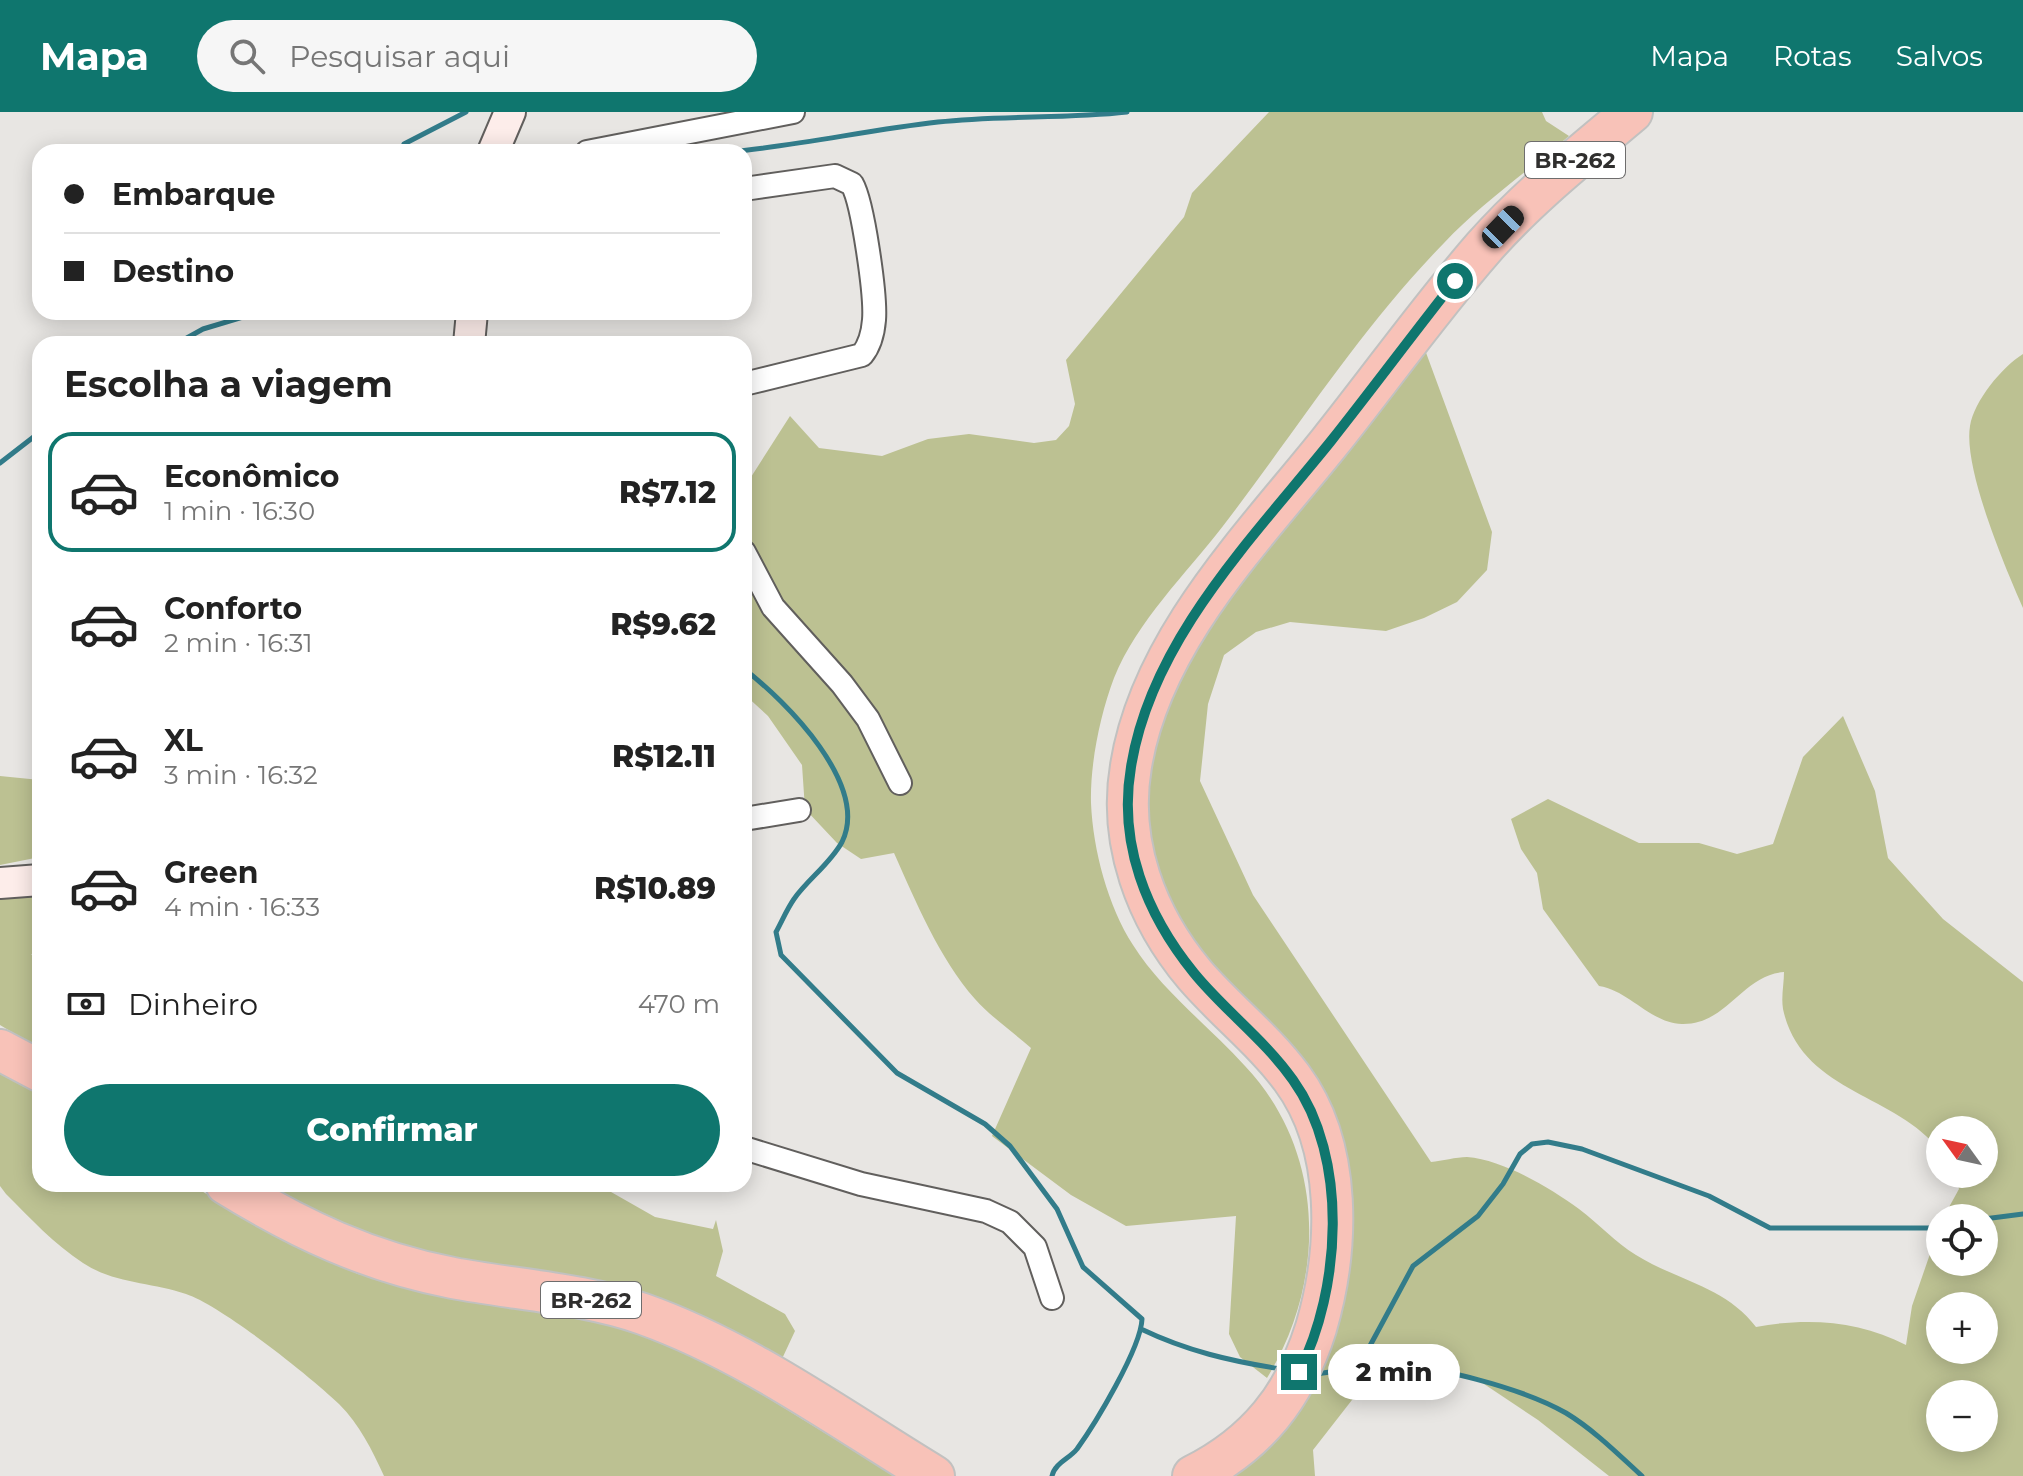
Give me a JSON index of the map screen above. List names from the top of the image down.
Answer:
{
  "streets": {
    "highway": ["BR-262"]
  },
  "north": "top left",
  "page": {
    "header": "Mapa",
    "search": "Pesquisar aqui",
    "nav": ["Mapa", "Rotas", "Salvos"],
    "banner": ["Embarque", "Destino"],
    "heading": "Escolha a viagem",
    "list": [
      {
        "name": "Econômico",
        "note": "1 min · 16:30",
        "value": "R$7.12"
      },
      {
        "name": "Conforto",
        "note": "2 min · 16:31",
        "value": "R$9.62"
      },
      {
        "name": "XL",
        "note": "3 min · 16:32",
        "value": "R$12.11"
      },
      {
        "name": "Green",
        "note": "4 min · 16:33",
        "value": "R$10.89"
      }
    ],
    "pay": ["Dinheiro", "470 m"],
    "buttons": "Confirmar",
    "map_buttons": ["+", "−"],
    "bubble": "2 min"
  }
}
